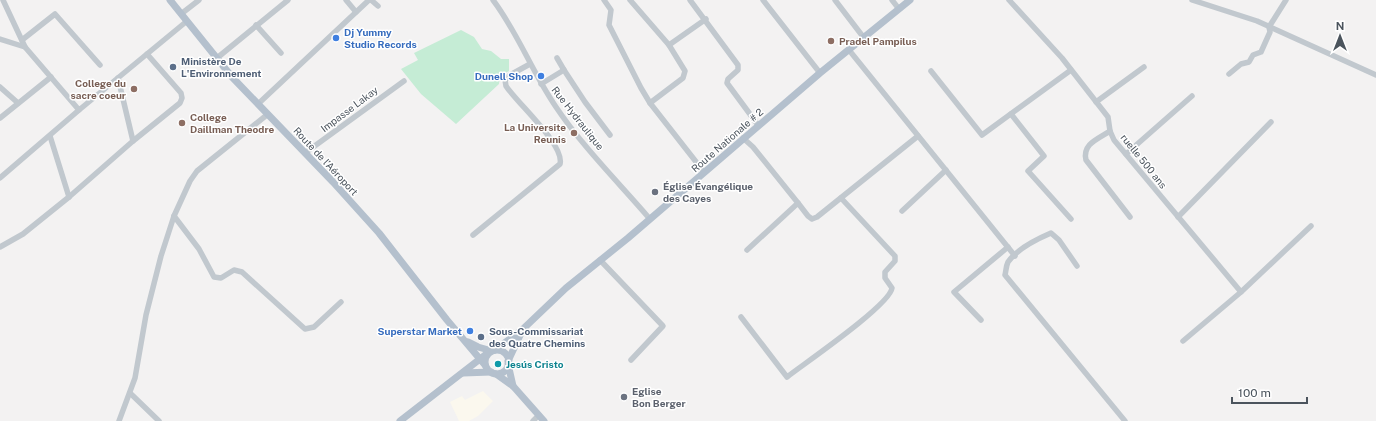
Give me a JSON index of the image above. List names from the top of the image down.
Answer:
{
  "streets": {
    "main road": ["Route Nationale # 2", "Route de l’Aéroport"],
    "street": ["Impasse Lakay", "Rue Hydraulique", "ruelle 500 ans"]
  },
  "crossings": [
    ["Impasse Lakay", "Route de l’Aéroport"],
    ["Rue Hydraulique", "Route Nationale # 2"],
    ["Route Nationale # 2", "Route de l’Aéroport"]
  ],
  "places": [
    "Dj Yummy Studio Records",
    "Pradel Pampilus",
    "Ministère De L'Environnement",
    "Dunell Shop",
    "College du sacre coeur",
    "College Daillman Theodre",
    "La Universite Reunis",
    "Église Évangélique des Cayes",
    "Superstar Market",
    "Sous-Commissariat des Quatre Chemins",
    "Jesús Cristo",
    "Eglise Bon Berger"
  ],
  "scale_bar": "100 m",
  "north": "top"
}
